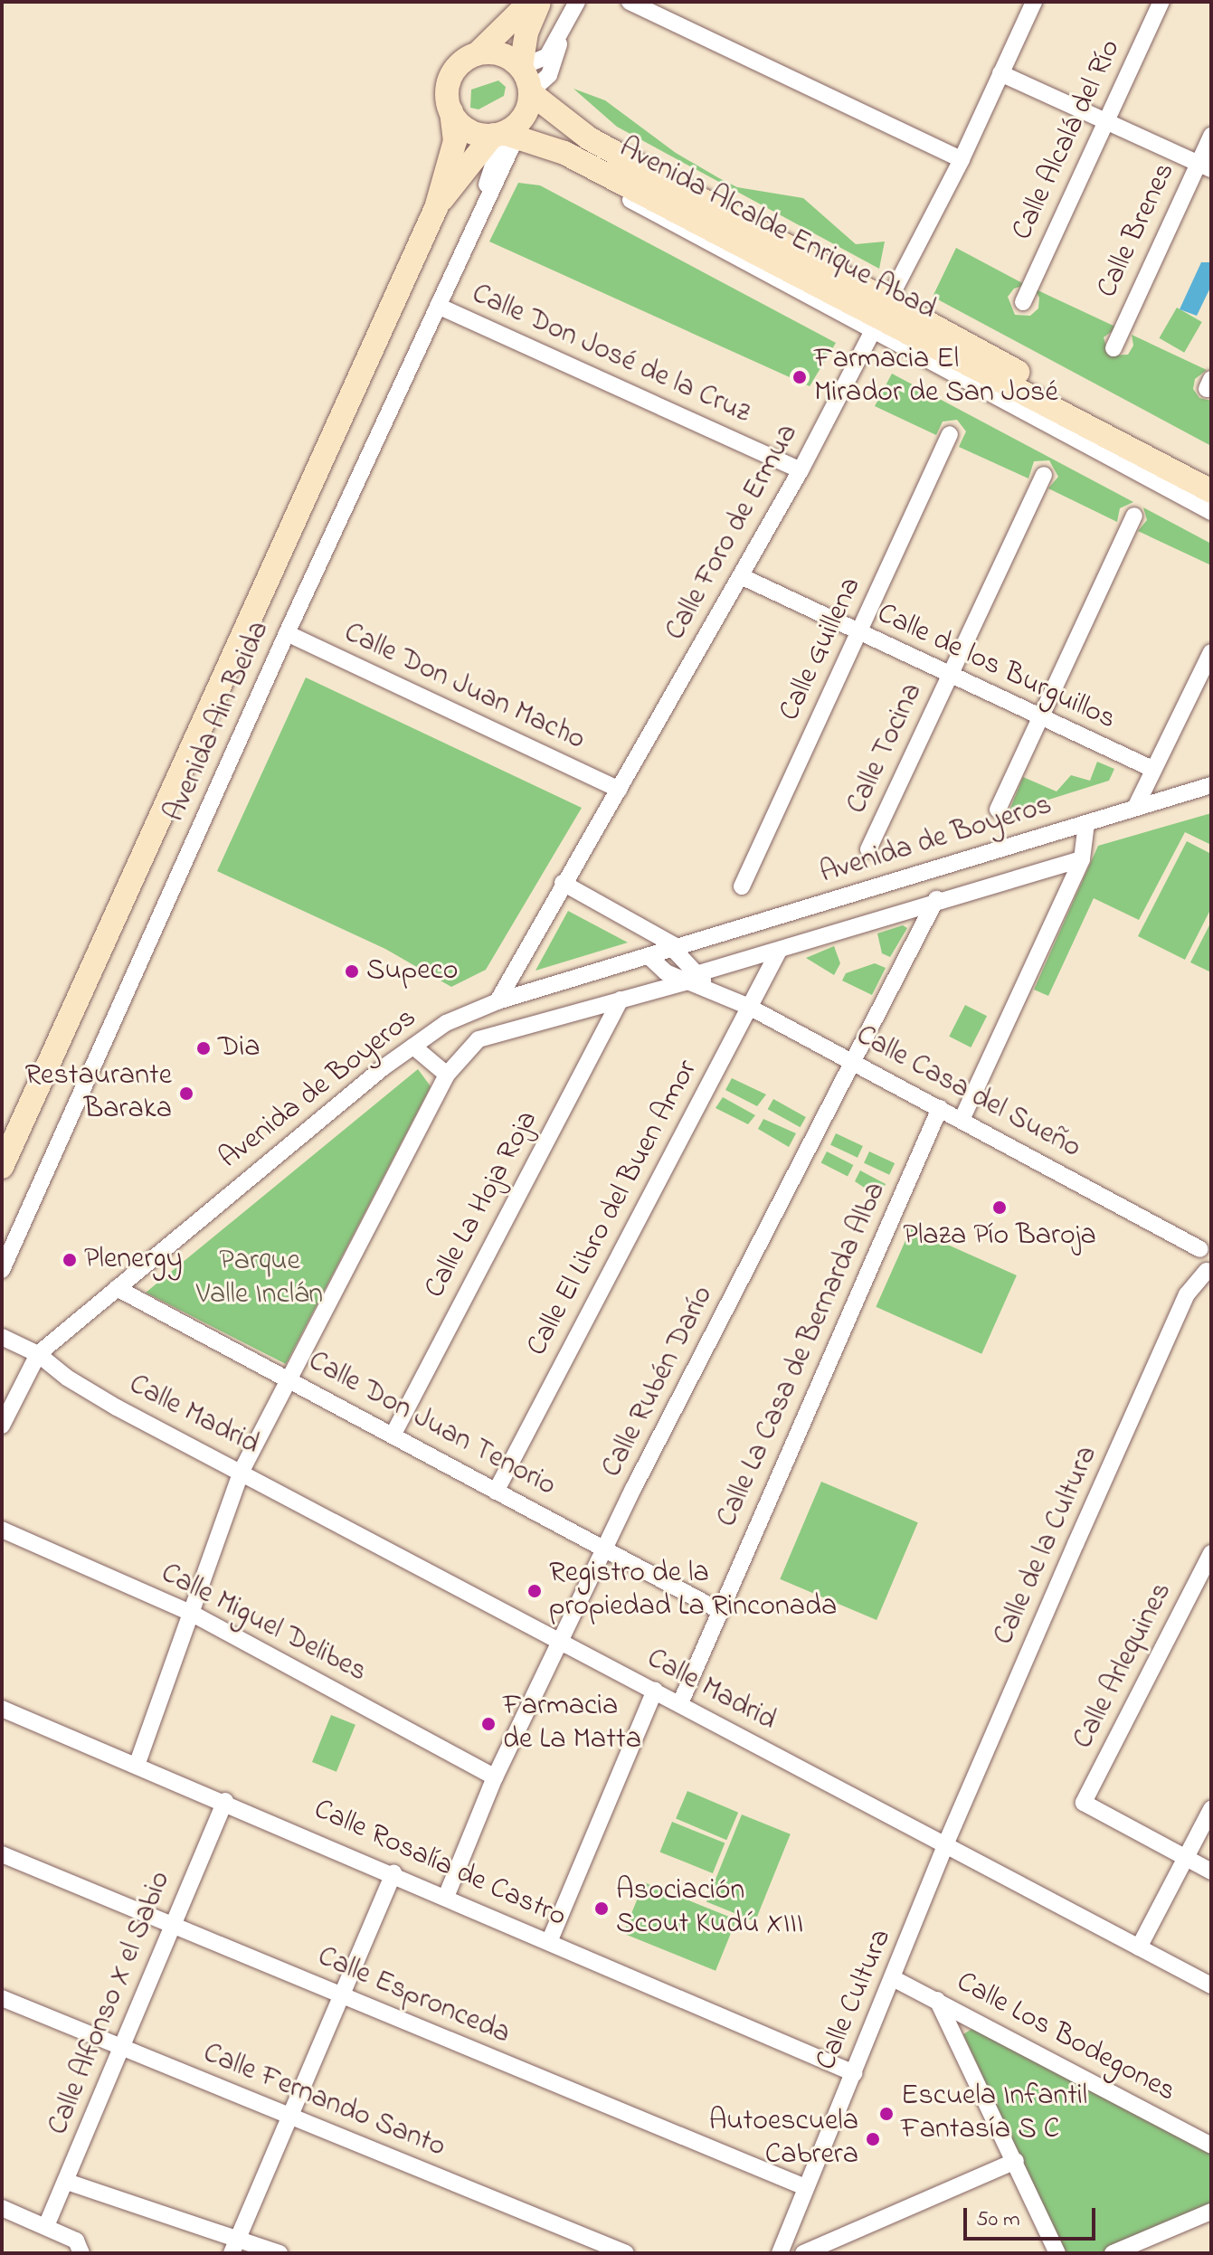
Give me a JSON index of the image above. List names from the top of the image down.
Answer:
{
  "streets": {
    "main road": ["Avenida Alcalde Enrique Abad"],
    "street": [
      "Calle Alcalá del Río",
      "Calle Brenes",
      "Calle Don José de la Cruz",
      "Calle Foro de Ermua",
      "Calle Guillena",
      "Calle de los Burguillos",
      "Calle Don Juan Macho",
      "Avenida Ain Beida",
      "Calle Tocina",
      "Avenida de Boyeros",
      "Calle Casa del Sueño",
      "Calle La Hoja Roja",
      "Calle El Libro del Buen Amor",
      "Calle La Casa de Bernarda Alba",
      "Calle Rubén Darío",
      "Calle Madrid",
      "Calle Don Juan Tenorio",
      "Calle de la Cultura",
      "Calle Miguel Delibes",
      "Calle Arlequines",
      "Calle Rosalía de Castro",
      "Calle Espronceda",
      "Calle Cultura",
      "Calle Alfonso X el Sabio",
      "Calle Los Bodegones",
      "Calle Fernando Santo"
    ]
  },
  "crossings": [
    ["Avenida Alcalde Enrique Abad", "Calle Foro de Ermua"],
    ["Avenida Alcalde Enrique Abad", "Avenida Ain Beida"],
    ["Calle Don José de la Cruz", "Calle Foro de Ermua"],
    ["Calle Don José de la Cruz", "Avenida Ain Beida"],
    ["Calle Foro de Ermua", "Calle de los Burguillos"],
    ["Calle Foro de Ermua", "Calle Don Juan Macho"],
    ["Calle Foro de Ermua", "Avenida de Boyeros"],
    ["Calle Guillena", "Calle de los Burguillos"],
    ["Calle de los Burguillos", "Calle Tocina"],
    ["Calle Don Juan Macho", "Avenida Ain Beida"],
    ["Avenida de Boyeros", "Calle Casa del Sueño"],
    ["Avenida de Boyeros", "Calle Madrid"],
    ["Avenida de Boyeros", "Calle Don Juan Tenorio"],
    ["Calle Casa del Sueño", "Calle El Libro del Buen Amor"],
    ["Calle Casa del Sueño", "Calle La Casa de Bernarda Alba"],
    ["Calle Casa del Sueño", "Calle Rubén Darío"],
    ["Calle La Hoja Roja", "Calle Don Juan Tenorio"],
    ["Calle El Libro del Buen Amor", "Calle Don Juan Tenorio"],
    ["Calle La Casa de Bernarda Alba", "Calle Madrid"],
    ["Calle La Casa de Bernarda Alba", "Calle Don Juan Tenorio"],
    ["Calle Rubén Darío", "Calle Madrid"],
    ["Calle Rubén Darío", "Calle Don Juan Tenorio"],
    ["Calle Rubén Darío", "Calle Miguel Delibes"],
    ["Calle Rubén Darío", "Calle Rosalía de Castro"],
    ["Calle Madrid", "Calle de la Cultura"],
    ["Calle Madrid", "Calle Cultura"],
    ["Calle de la Cultura", "Calle Cultura"],
    ["Calle Rosalía de Castro", "Calle Cultura"],
    ["Calle Rosalía de Castro", "Calle Alfonso X el Sabio"],
    ["Calle Espronceda", "Calle Cultura"],
    ["Calle Espronceda", "Calle Alfonso X el Sabio"],
    ["Calle Cultura", "Calle Los Bodegones"],
    ["Calle Alfonso X el Sabio", "Calle Fernando Santo"]
  ],
  "parks": ["Parque Valle Inclán"],
  "places": [
    "Farmacia El Mirador de San José",
    "Supeco",
    "Dia",
    "Restaurante Baraka",
    "Plaza Pío Baroja",
    "Plenergy",
    "Registro de la propiedad La Rinconada",
    "Farmacia de La Matta",
    "Asociación Scout Kudú XIII",
    "Escuela Infantil Fantasía S C",
    "Autoescuela Cabrera"
  ],
  "scale_bar": "50 m"
}
